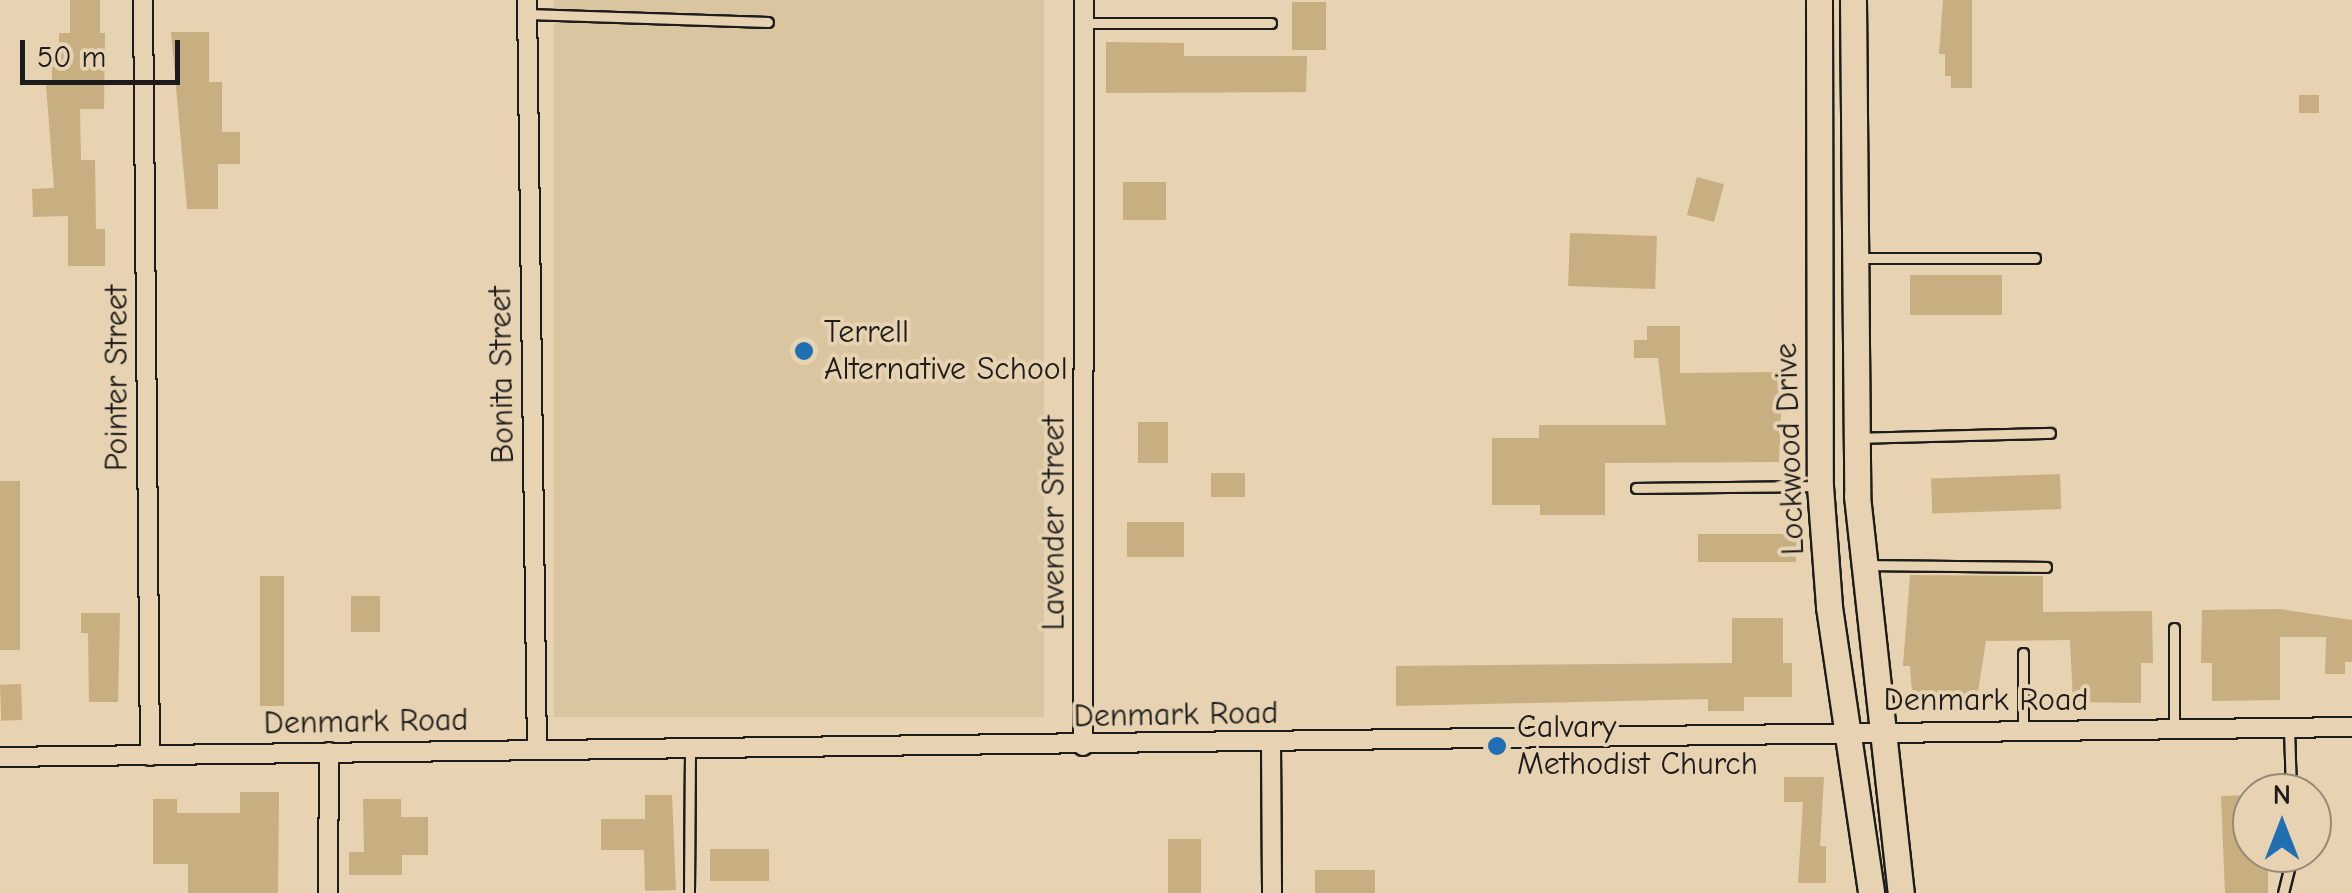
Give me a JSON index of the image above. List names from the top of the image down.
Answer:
{
  "streets": {
    "main road": ["Lockwood Drive"],
    "street": [
      "Bonita Street",
      "Pointer Street",
      "Lavender Street",
      "Denmark Road"
    ]
  },
  "crossings": [
    ["Bonita Street", "Denmark Road"],
    ["Pointer Street", "Denmark Road"],
    ["Lockwood Drive", "Denmark Road"],
    ["Lavender Street", "Denmark Road"]
  ],
  "places": ["Terrell Alternative School", "Calvary Methodist Church"],
  "scale_bar": "50 m",
  "north": "top"
}
